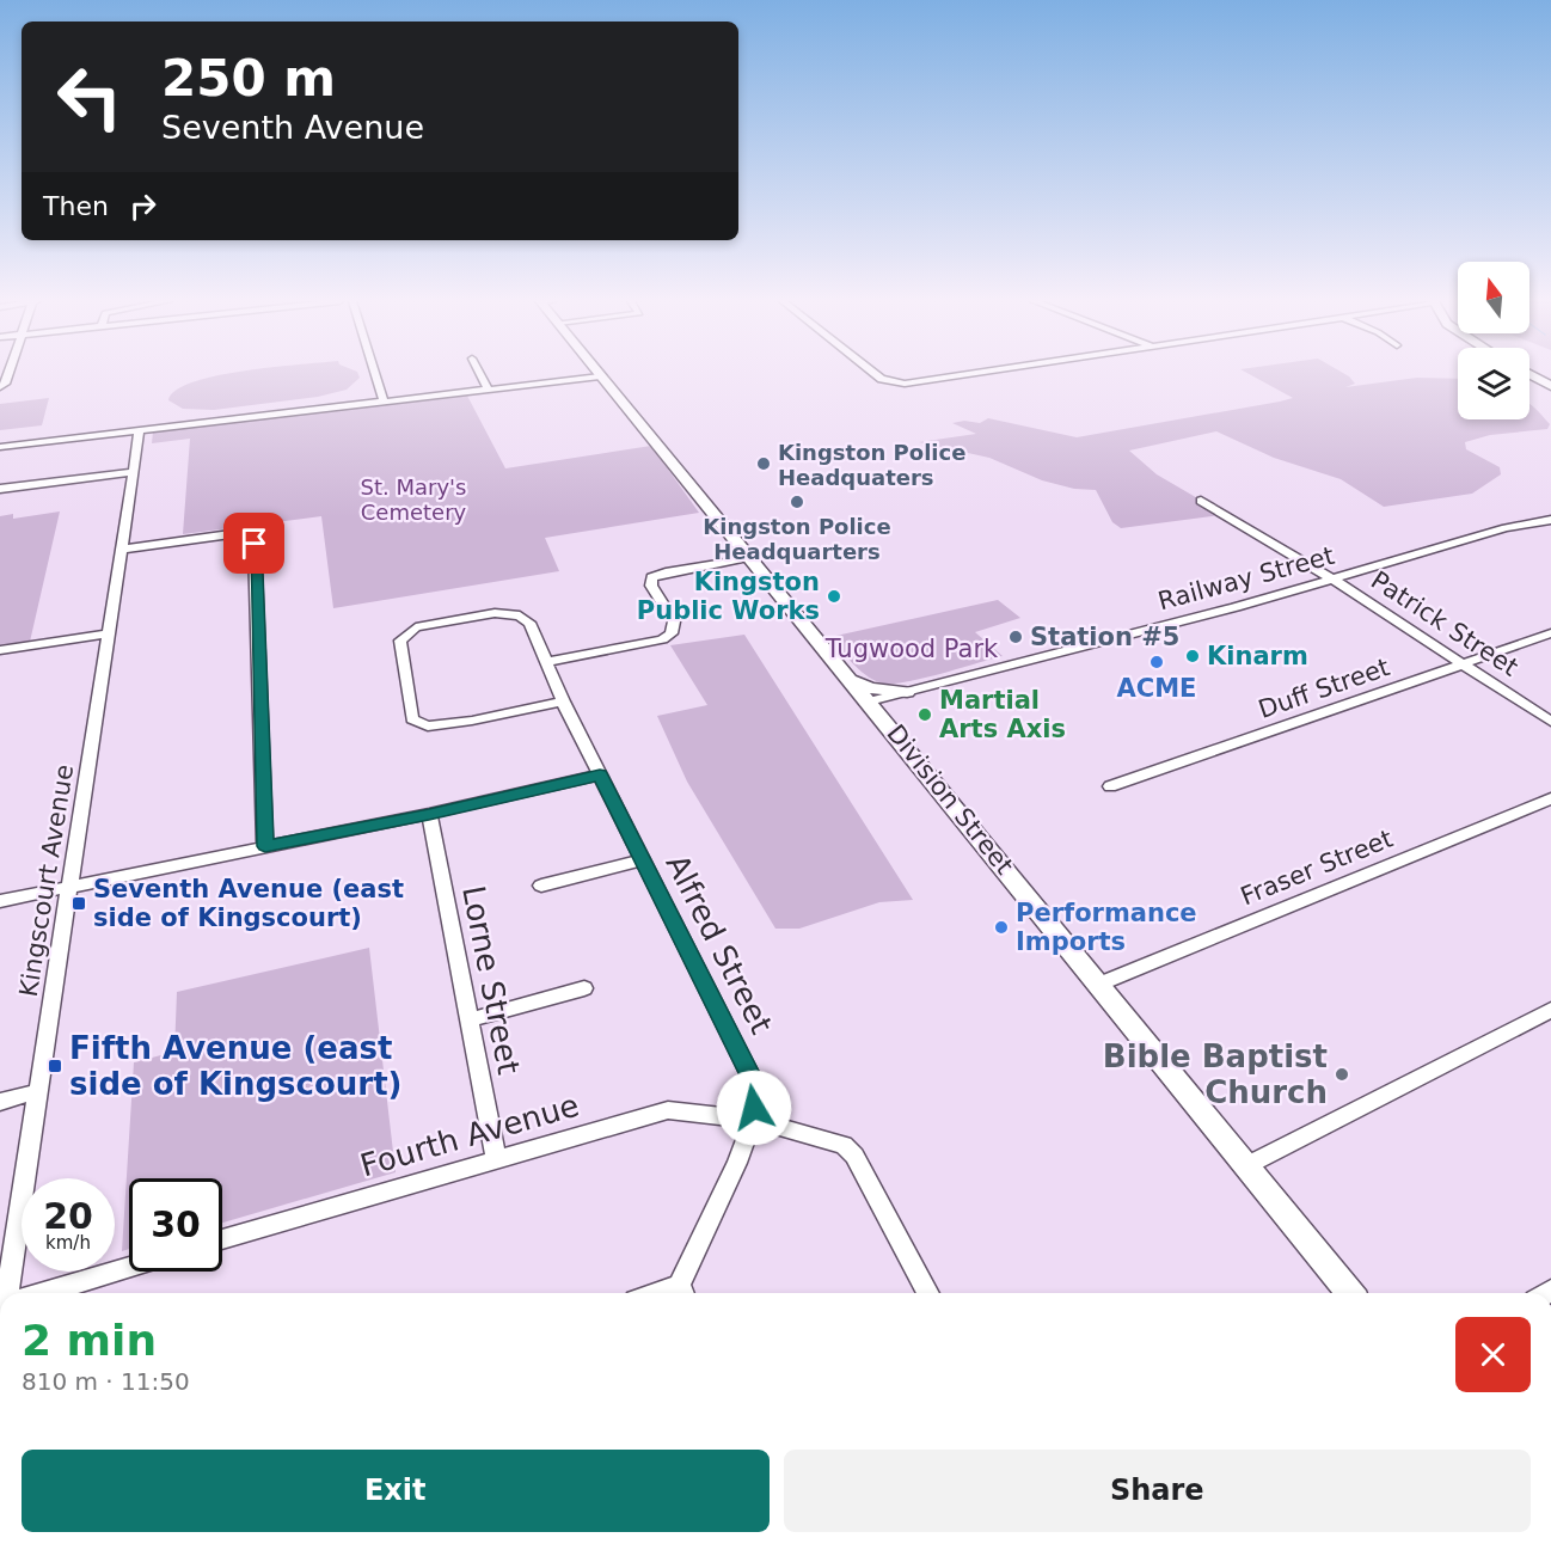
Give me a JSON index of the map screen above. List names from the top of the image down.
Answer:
{
  "streets": {
    "main road": ["Division Street"],
    "street": [
      "Railway Street",
      "Patrick Street",
      "Duff Street",
      "Fraser Street",
      "Kingscourt Avenue",
      "Alfred Street",
      "Lorne Street",
      "Fourth Avenue"
    ]
  },
  "crossings": [
    ["Railway Street", "Patrick Street"],
    ["Railway Street", "Division Street"],
    ["Patrick Street", "Duff Street"],
    ["Division Street", "Fraser Street"],
    ["Alfred Street", "Fourth Avenue"],
    ["Lorne Street", "Fourth Avenue"]
  ],
  "parks": ["St. Mary's Cemetery", "Tugwood Park"],
  "places": {
    "other": [
      "Kingston Police Headquaters",
      "Kingston Police Headquarters",
      "Kingston Public Works",
      "Station #5",
      "Kinarm",
      "ACME",
      "Martial Arts Axis",
      "Performance Imports",
      "Bible Baptist Church"
    ],
    "transit": ["Seventh Avenue (east side of Kingscourt)", "Fifth Avenue (east side of Kingscourt)"]
  },
  "north": "top",
  "page": {
    "turn": ["250 m", "Seventh Avenue"],
    "then": "Then",
    "speed": "20 km/h",
    "limit": "30",
    "heading": ["2 min", "810 m · 11:50"],
    "buttons": ["Exit", "Share"]
  }
}
